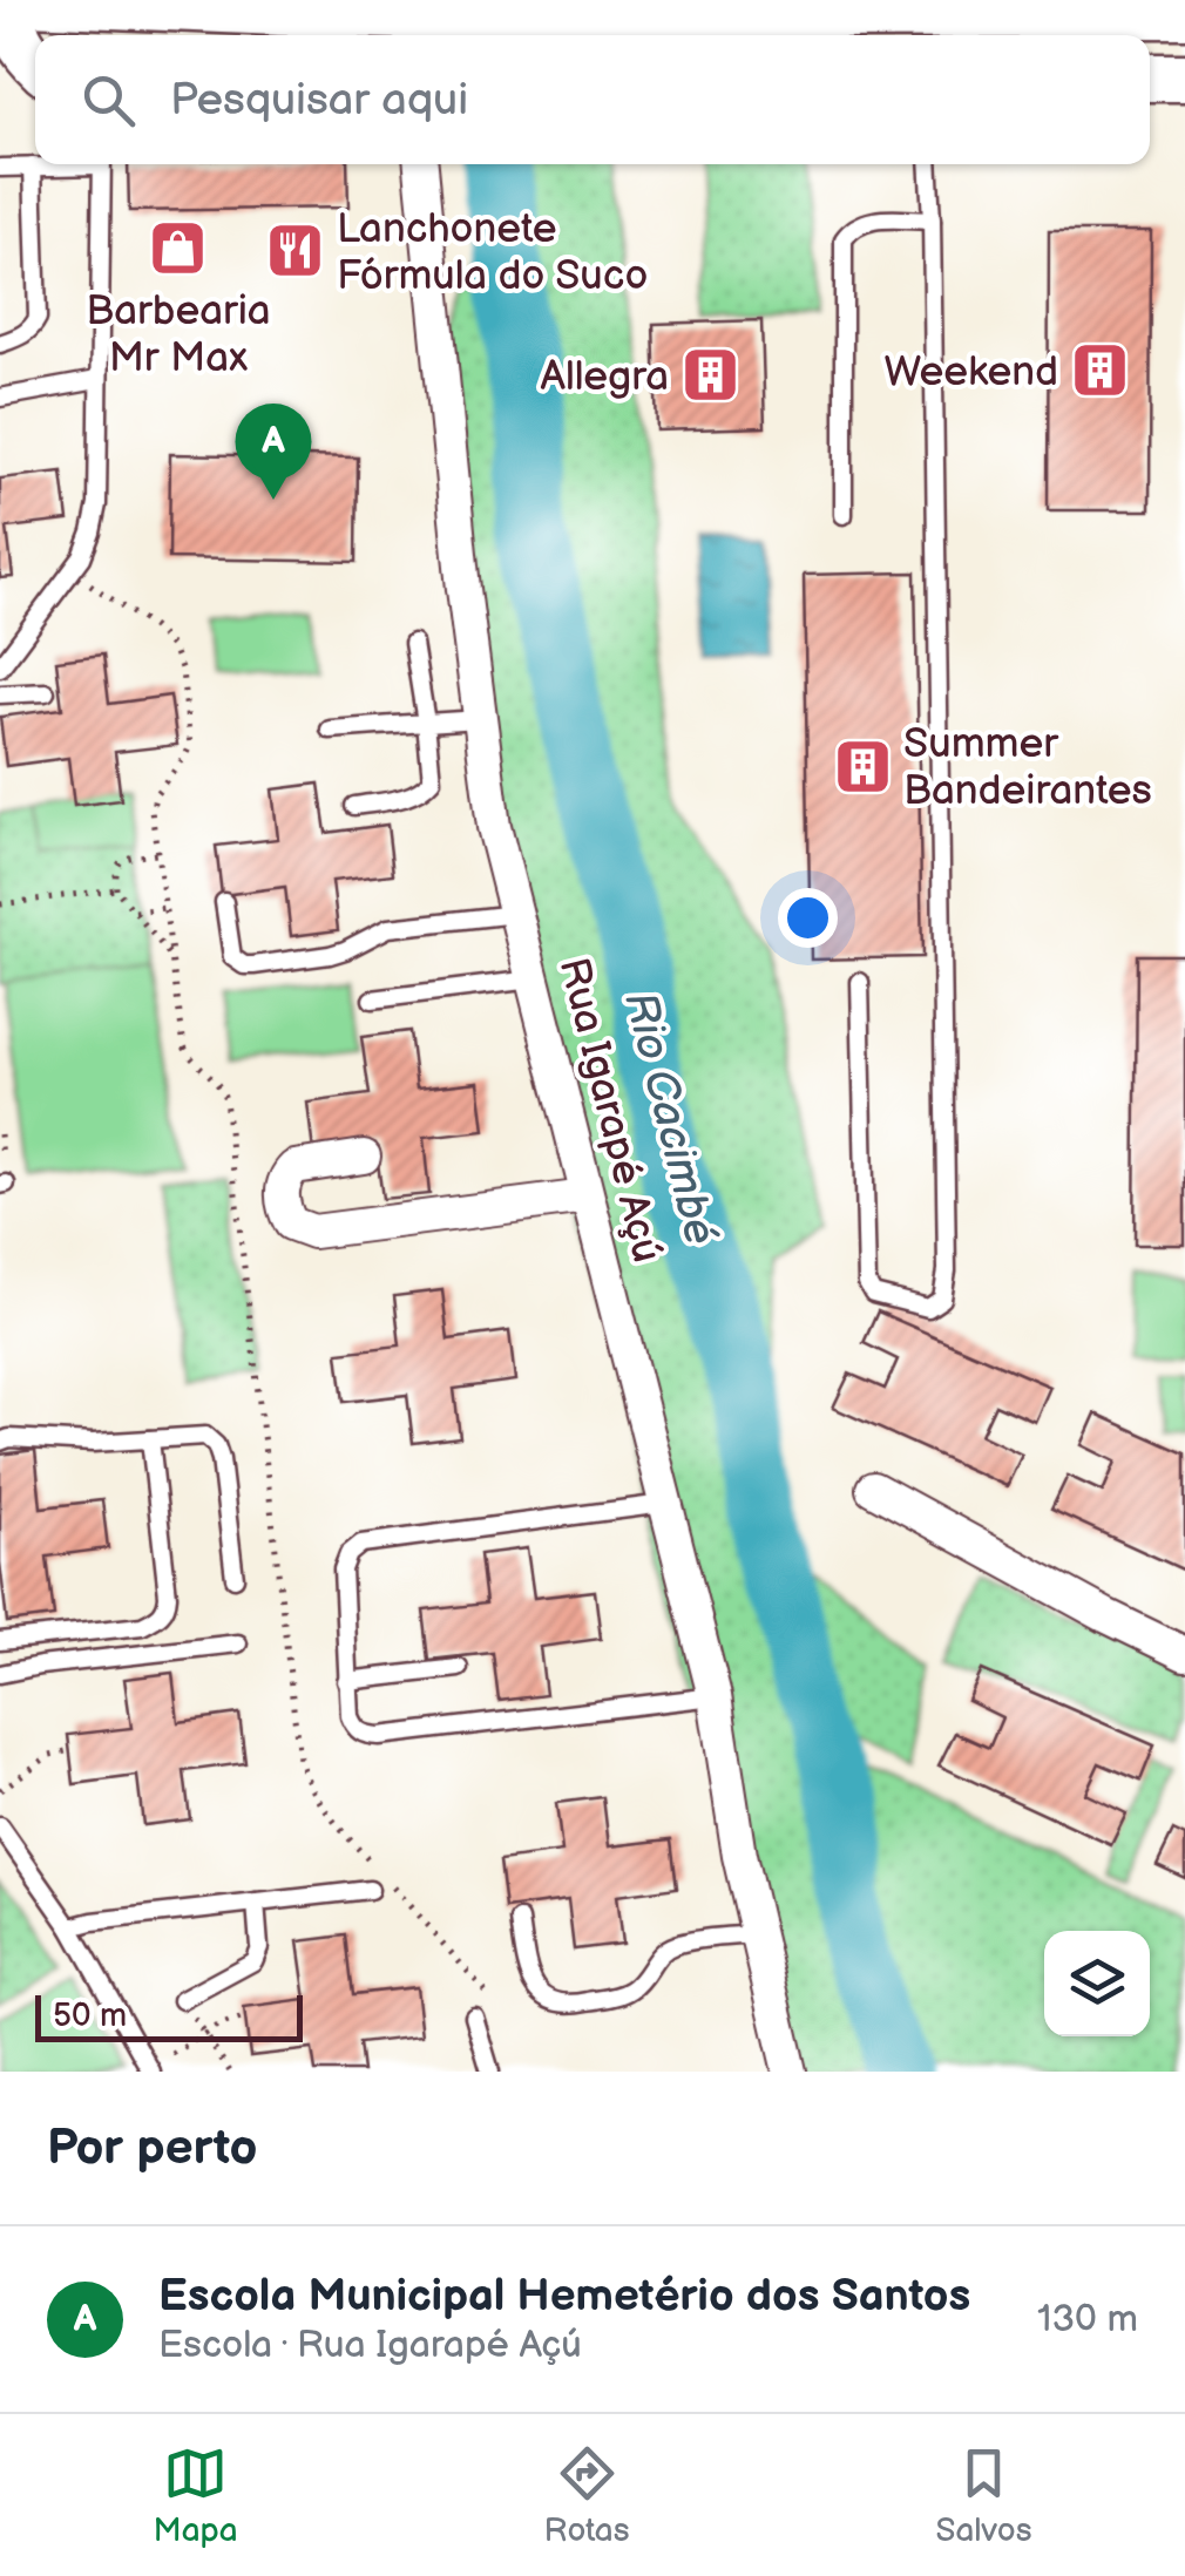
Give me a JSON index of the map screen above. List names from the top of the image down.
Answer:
{
  "streets": {
    "street": ["Rua Igarapé Açú"]
  },
  "water": ["Rio Cacimbé"],
  "places": {
    "shop": ["Barbearia Mr Max"],
    "restaurant": ["Lanchonete Fórmula do Suco"],
    "building": ["Weekend", "Allegra", "Summer Bandeirantes"]
  },
  "scale_bar": "50 m",
  "page": {
    "search": "Pesquisar aqui",
    "pins": "A",
    "scale": "50 m",
    "heading": "Por perto",
    "list": [
      {
        "mark": "A",
        "name": "Escola Municipal Hemetério dos Santos",
        "note": "Escola · Rua Igarapé Açú",
        "value": "130 m"
      }
    ],
    "nav": ["Mapa", "Rotas", "Salvos"]
  }
}
